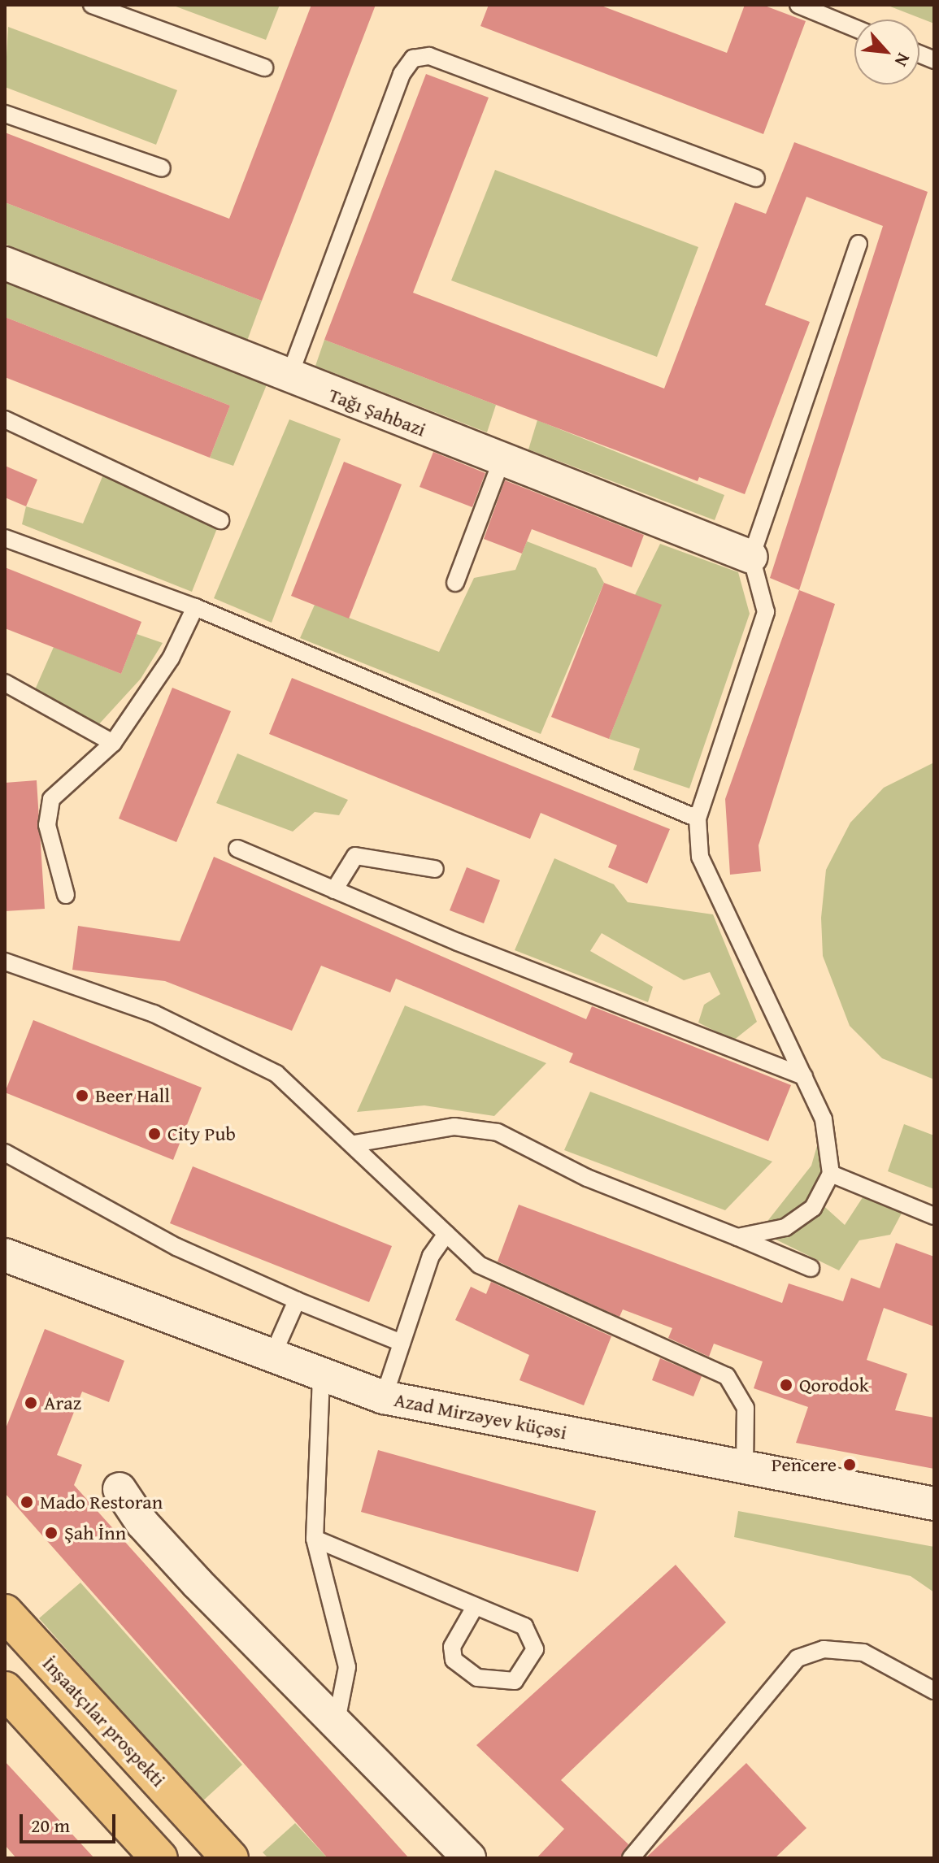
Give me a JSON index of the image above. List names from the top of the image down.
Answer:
{
  "streets": {
    "main road": ["İnşaatçılar prospekti"],
    "street": ["Tağı Şahbazi", "Azad Mirzəyev küçəsi"]
  },
  "places": [
    "Beer Hall",
    "City Pub",
    "Qorodok",
    "Araz",
    "Pencere",
    "Mado Restoran",
    "Şah İnn"
  ],
  "scale_bar": "20 m",
  "north": "bottom right"
}
